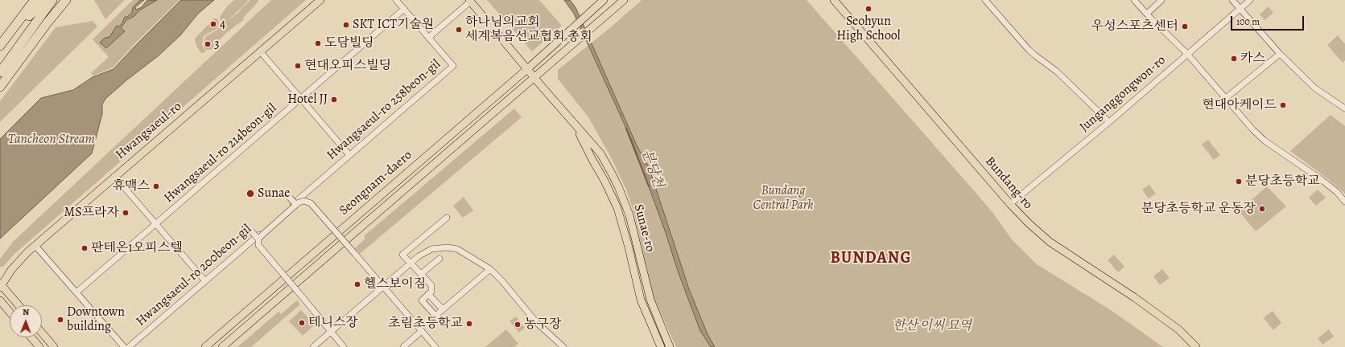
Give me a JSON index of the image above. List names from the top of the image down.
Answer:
{
  "streets": {
    "main road": [
      "Hwangsaeul-ro",
      "Seongnam-daero",
      "Bundang-ro",
      "Sunae-ro"
    ],
    "street": [
      "Junganggongwon-ro",
      "Hwangsaeul-ro 258beon-gil",
      "Hwangsaeul-ro 214beon-gil",
      "Hwangsaeul-ro 200beon-gil"
    ]
  },
  "crossings": [
    ["Junganggongwon-ro", "Bundang-ro"],
    ["Hwangsaeul-ro 258beon-gil", "Hwangsaeul-ro 200beon-gil"],
    ["Seongnam-daero", "Sunae-ro"]
  ],
  "districts": ["BUNDANG"],
  "water": ["Tancheon Stream", "분당천"],
  "parks": ["Bundang Central Park", "한산 이씨 묘역"],
  "places": [
    "Seohyun High School",
    "4",
    "SKT ICT기술원",
    "우성스포츠센터",
    "하나님의교회 세계복음선교협회 총회",
    "도담빌딩",
    "3",
    "카스",
    "현대오피스빌딩",
    "Hotel JJ",
    "현대아케이드",
    "분당초등학교",
    "휴맥스",
    "Sunae",
    "분당초등학교 운동장",
    "MS프라자",
    "판테온1오피스텔",
    "헬스보이짐",
    "Downtown building",
    "테니스장",
    "초림초등학교",
    "농구장"
  ],
  "scale_bar": "100 m",
  "north": "top"
}
